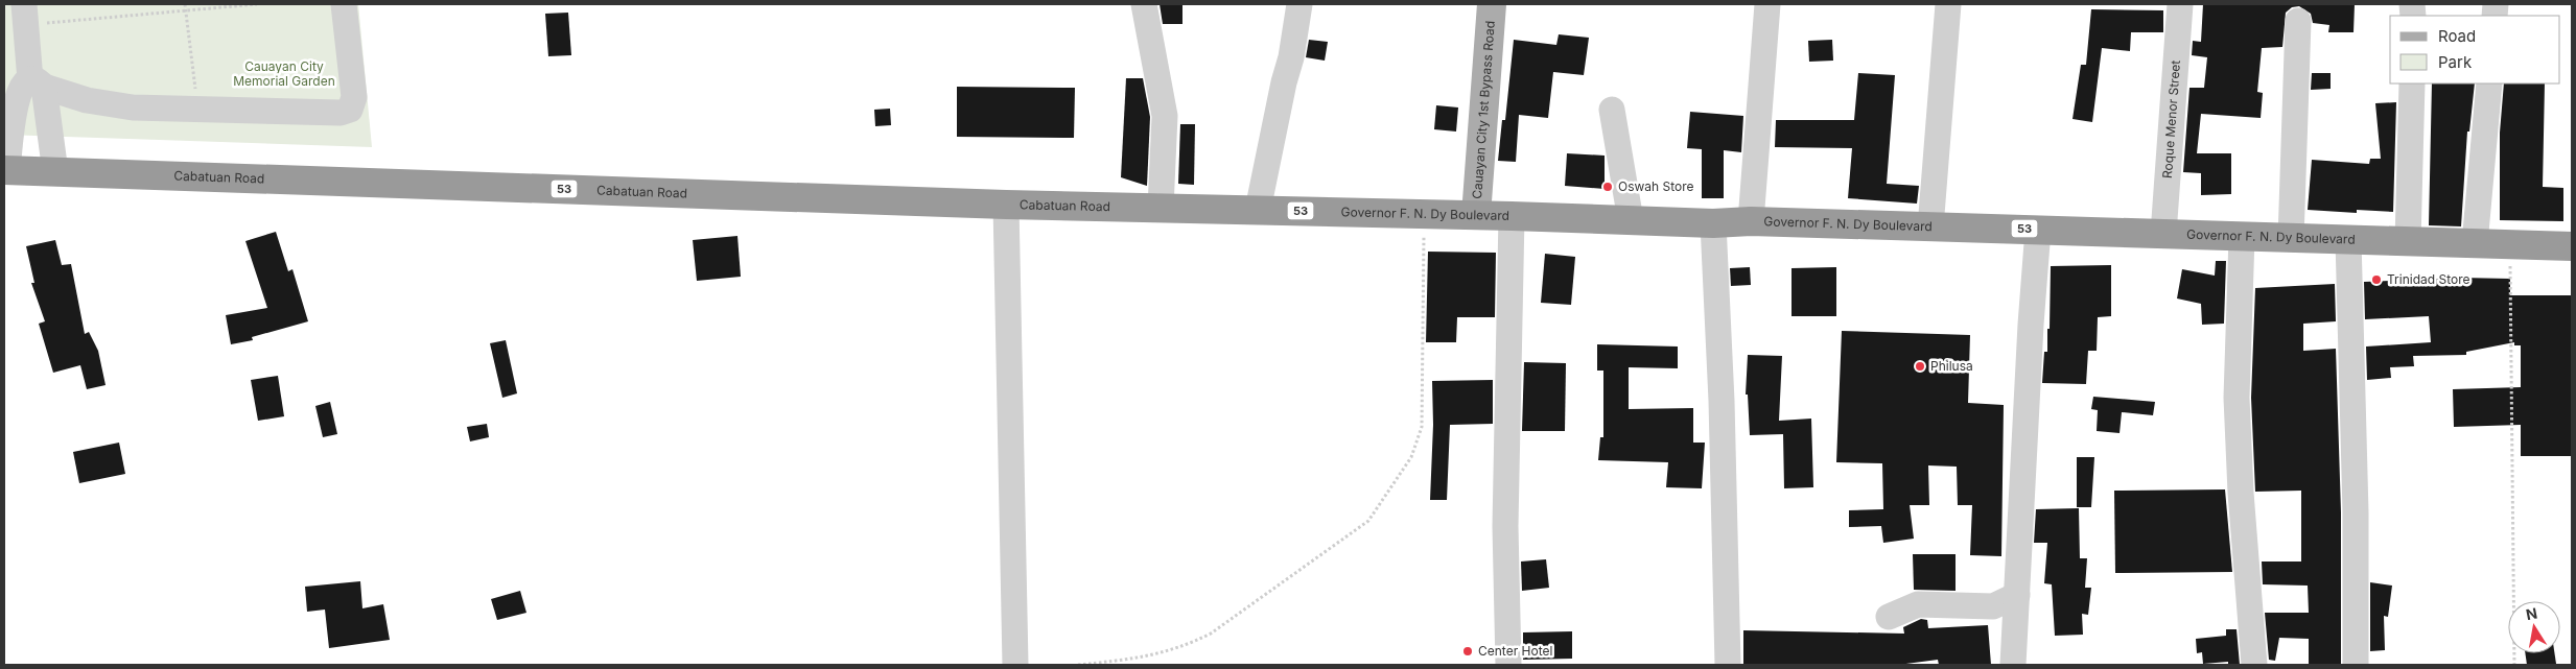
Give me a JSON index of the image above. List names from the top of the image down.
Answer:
{
  "streets": {
    "highway": ["Cabatuan Road", "53", "Governor F. N. Dy Boulevard"],
    "main road": ["Cauayan City 1st Bypass Road"],
    "street": ["Roque Menor Street"]
  },
  "crossings": [
    ["Cauayan City 1st Bypass Road", "Governor F. N. Dy Boulevard"],
    ["Roque Menor Street", "Governor F. N. Dy Boulevard"],
    ["Cabatuan Road", "Governor F. N. Dy Boulevard"]
  ],
  "parks": ["Cauayan City Memorial Garden"],
  "places": [
    "Oswah Store",
    "Trinidad Store",
    "Philusa",
    "Center Hotel"
  ],
  "legend": ["Road", "Park"],
  "north": "top"
}
